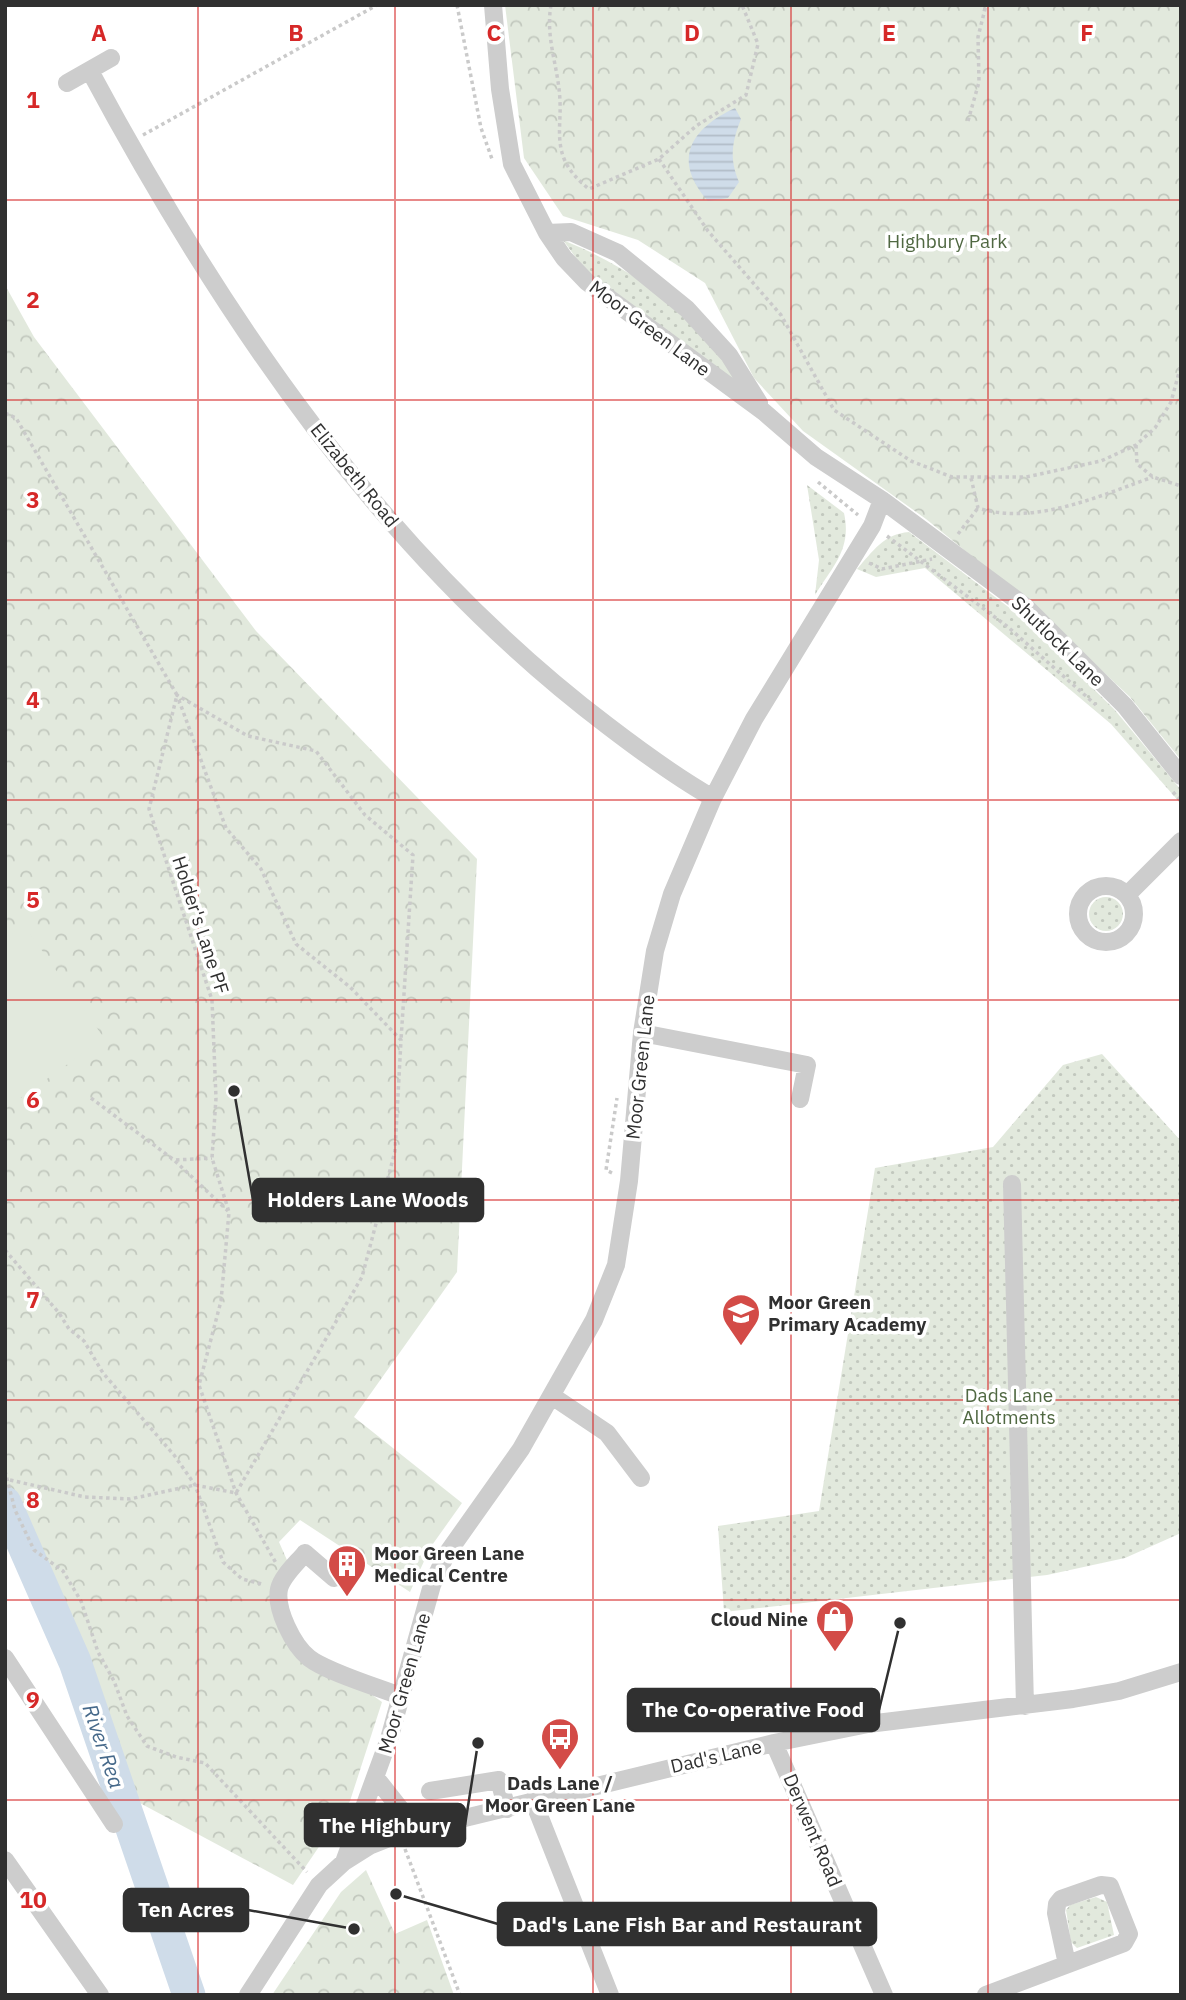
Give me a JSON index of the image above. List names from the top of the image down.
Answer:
{
  "streets": {
    "street": [
      "Moor Green Lane",
      "Elizabeth Road",
      "Shutlock Lane",
      "Dad's Lane",
      "Derwent Road"
    ],
    "path": ["Holder's Lane PF"]
  },
  "crossings": [
    ["Moor Green Lane", "Elizabeth Road"],
    ["Moor Green Lane", "Shutlock Lane"],
    ["Moor Green Lane", "Dad's Lane"],
    ["Dad's Lane", "Derwent Road"]
  ],
  "water": ["River Rea"],
  "parks": ["Highbury Park", "Dads Lane Allotments"],
  "places": {
    "other": [
      "Holders Lane Woods",
      "The Co-operative Food",
      "The Highbury",
      "Dad's Lane Fish Bar and Restaurant",
      "Ten Acres"
    ],
    "school or university": ["Moor Green Primary Academy"],
    "building": ["Moor Green Lane Medical Centre"],
    "shop": ["Cloud Nine"],
    "bus stop": ["Dads Lane / Moor Green Lane"]
  },
  "grid": {
    "columns": [
      "A",
      "B",
      "C",
      "D",
      "E",
      "F"
    ],
    "rows": [
      "1",
      "2",
      "3",
      "4",
      "5",
      "6",
      "7",
      "8",
      "9",
      "10"
    ]
  }
}
